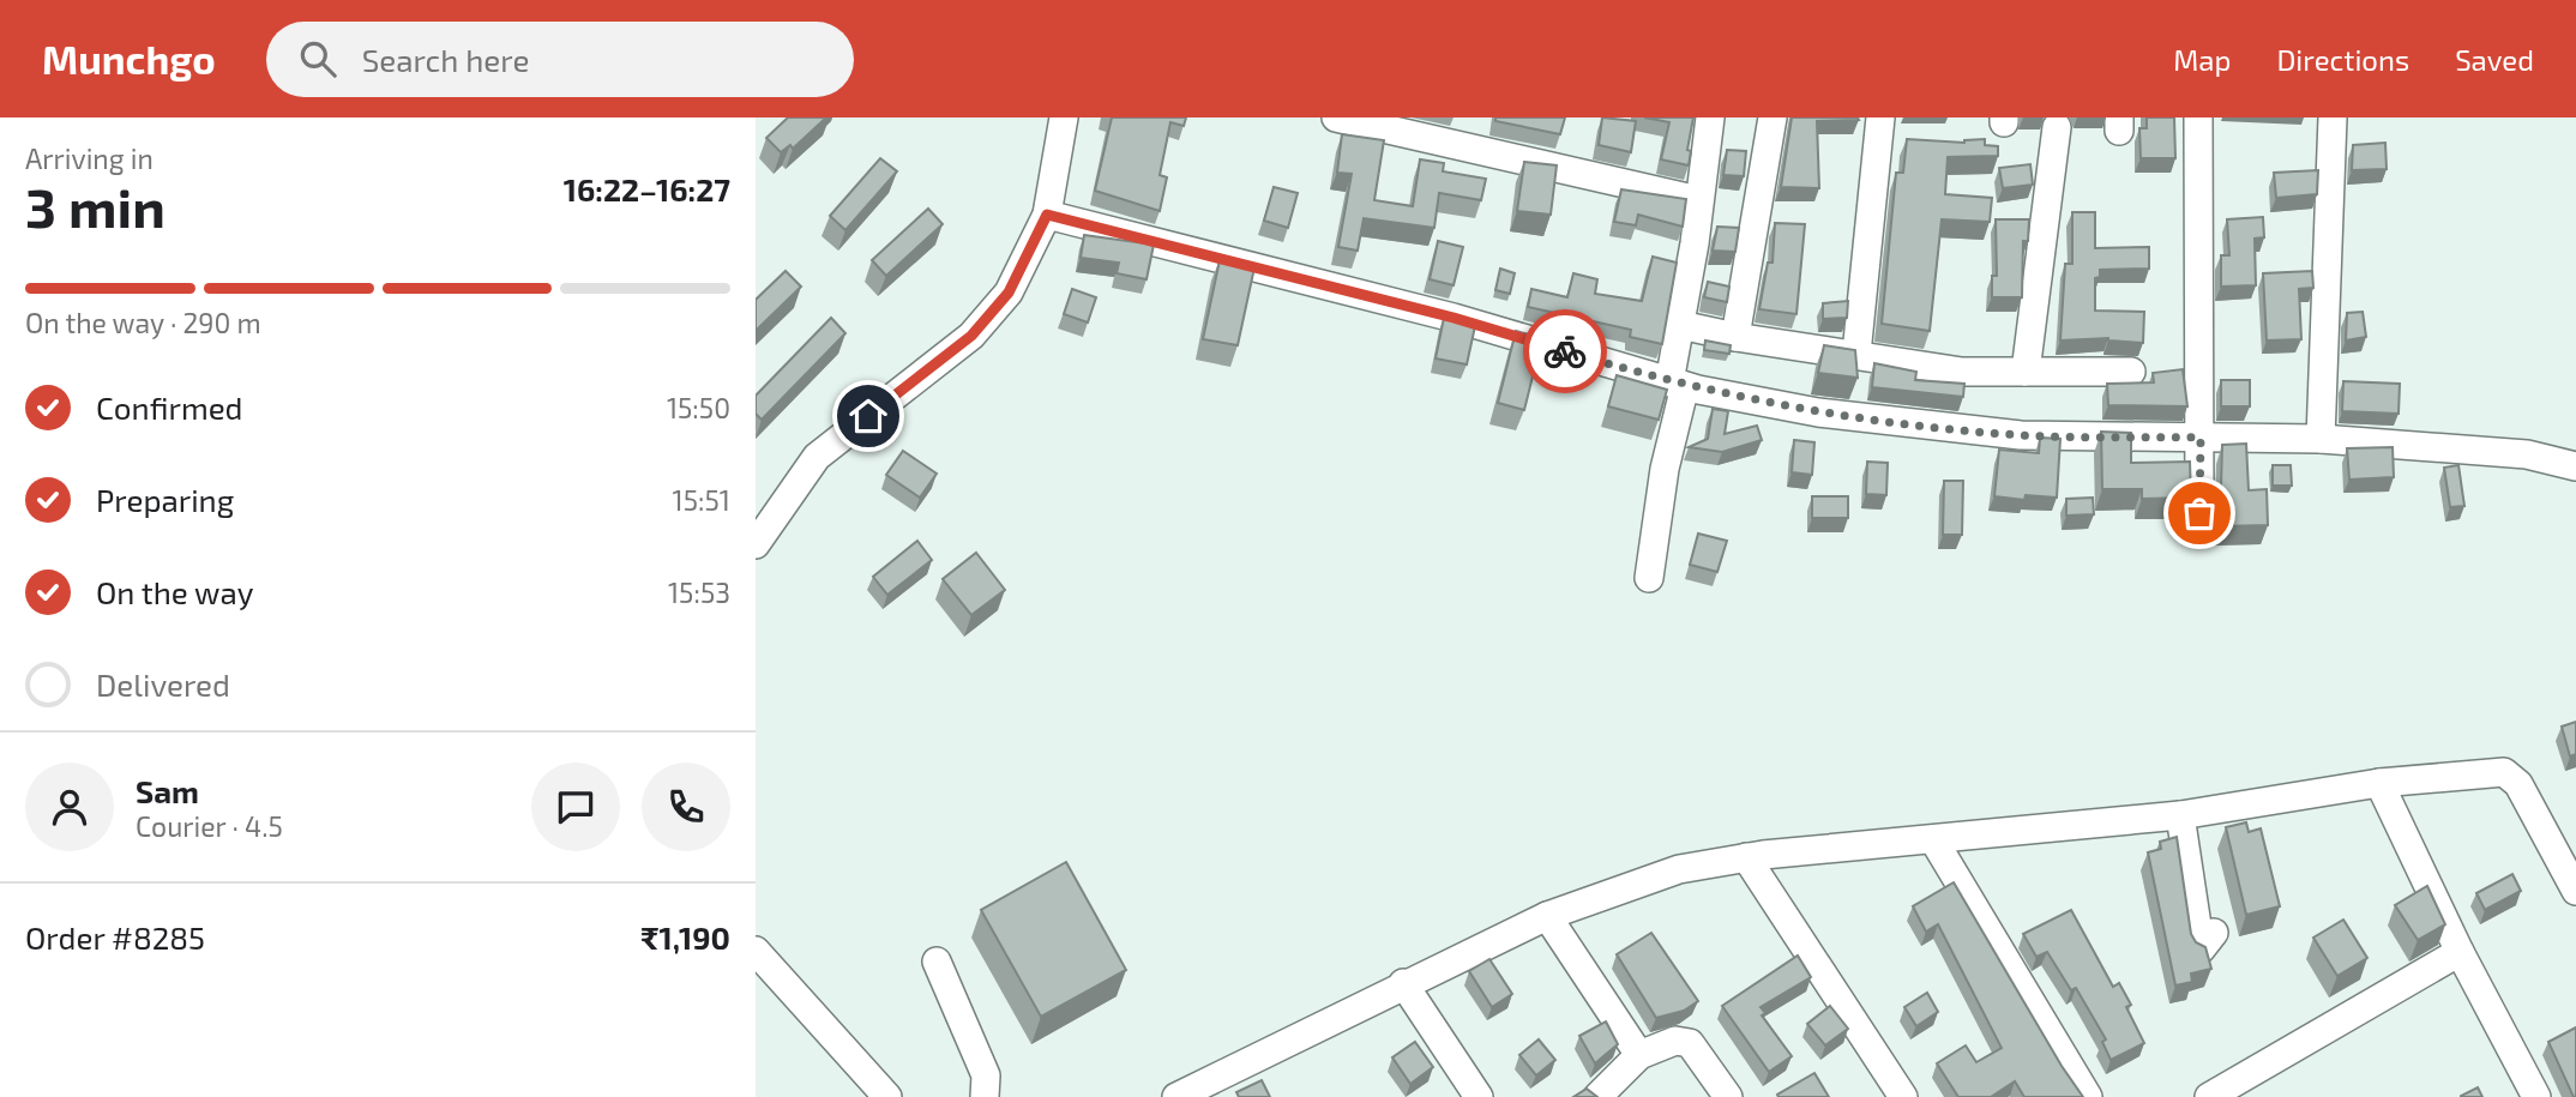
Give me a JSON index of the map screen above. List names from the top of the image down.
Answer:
{
  "page": {
    "header": "Munchgo",
    "search": "Search here",
    "nav": ["Map", "Directions", "Saved"],
    "heading": ["3 min", "Arriving in", "16:22–16:27"],
    "panel": [
      "Sam",
      "Courier · 4.5",
      "Order #8285",
      "₹1,190"
    ],
    "bar": "On the way · 290 m",
    "list": [
      ["Confirmed", "15:50"],
      ["Preparing", "15:51"],
      ["On the way", "15:53"],
      "Delivered"
    ]
  }
}
